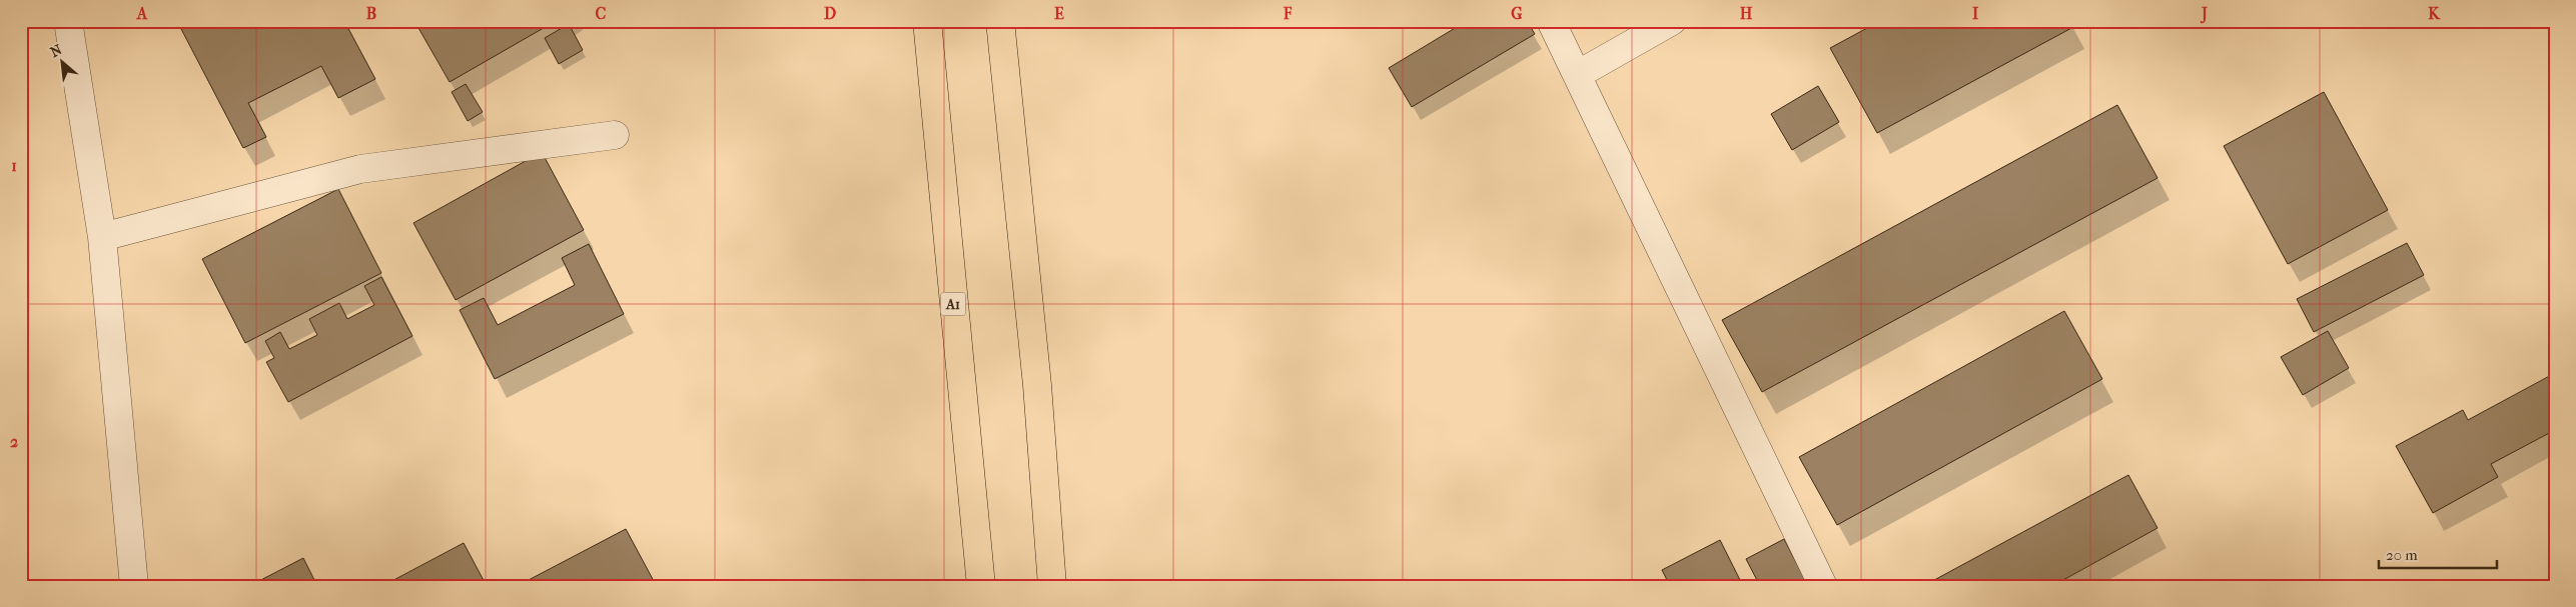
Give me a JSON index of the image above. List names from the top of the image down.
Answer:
{
  "streets": {
    "highway": ["A1"]
  },
  "scale_bar": "20 m",
  "north": "top left",
  "grid": {
    "columns": [
      "A",
      "B",
      "C",
      "D",
      "E",
      "F",
      "G",
      "H",
      "I",
      "J",
      "K"
    ],
    "rows": ["1", "2"]
  }
}
